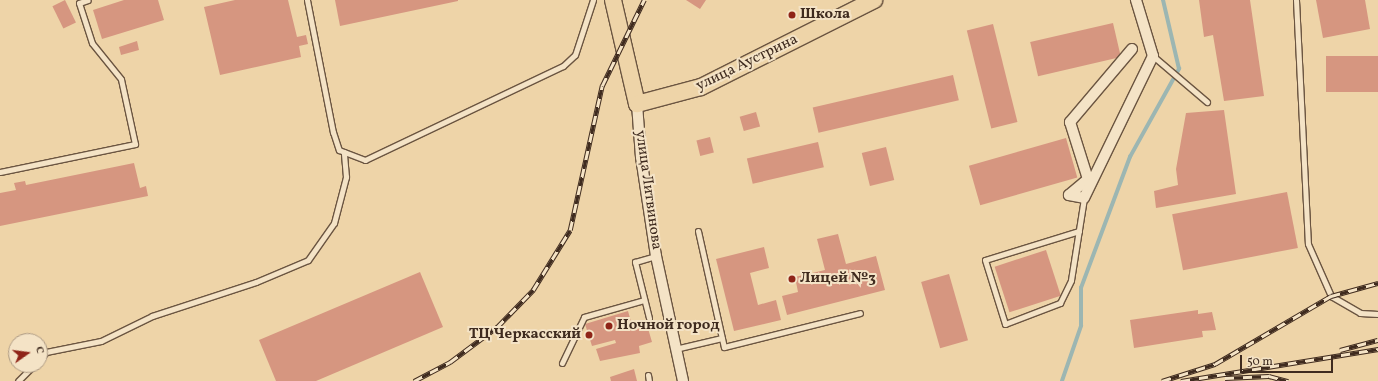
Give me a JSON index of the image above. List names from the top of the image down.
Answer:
{
  "streets": {
    "main road": ["улица Аустрина", "улица Литвинова"]
  },
  "crossings": [
    ["улица Аустрина", "улица Литвинова"]
  ],
  "places": [
    "Школа",
    "Лицей №3",
    "Ночной город",
    "ТЦ Черкасский"
  ],
  "scale_bar": "50 m",
  "north": "right"
}
